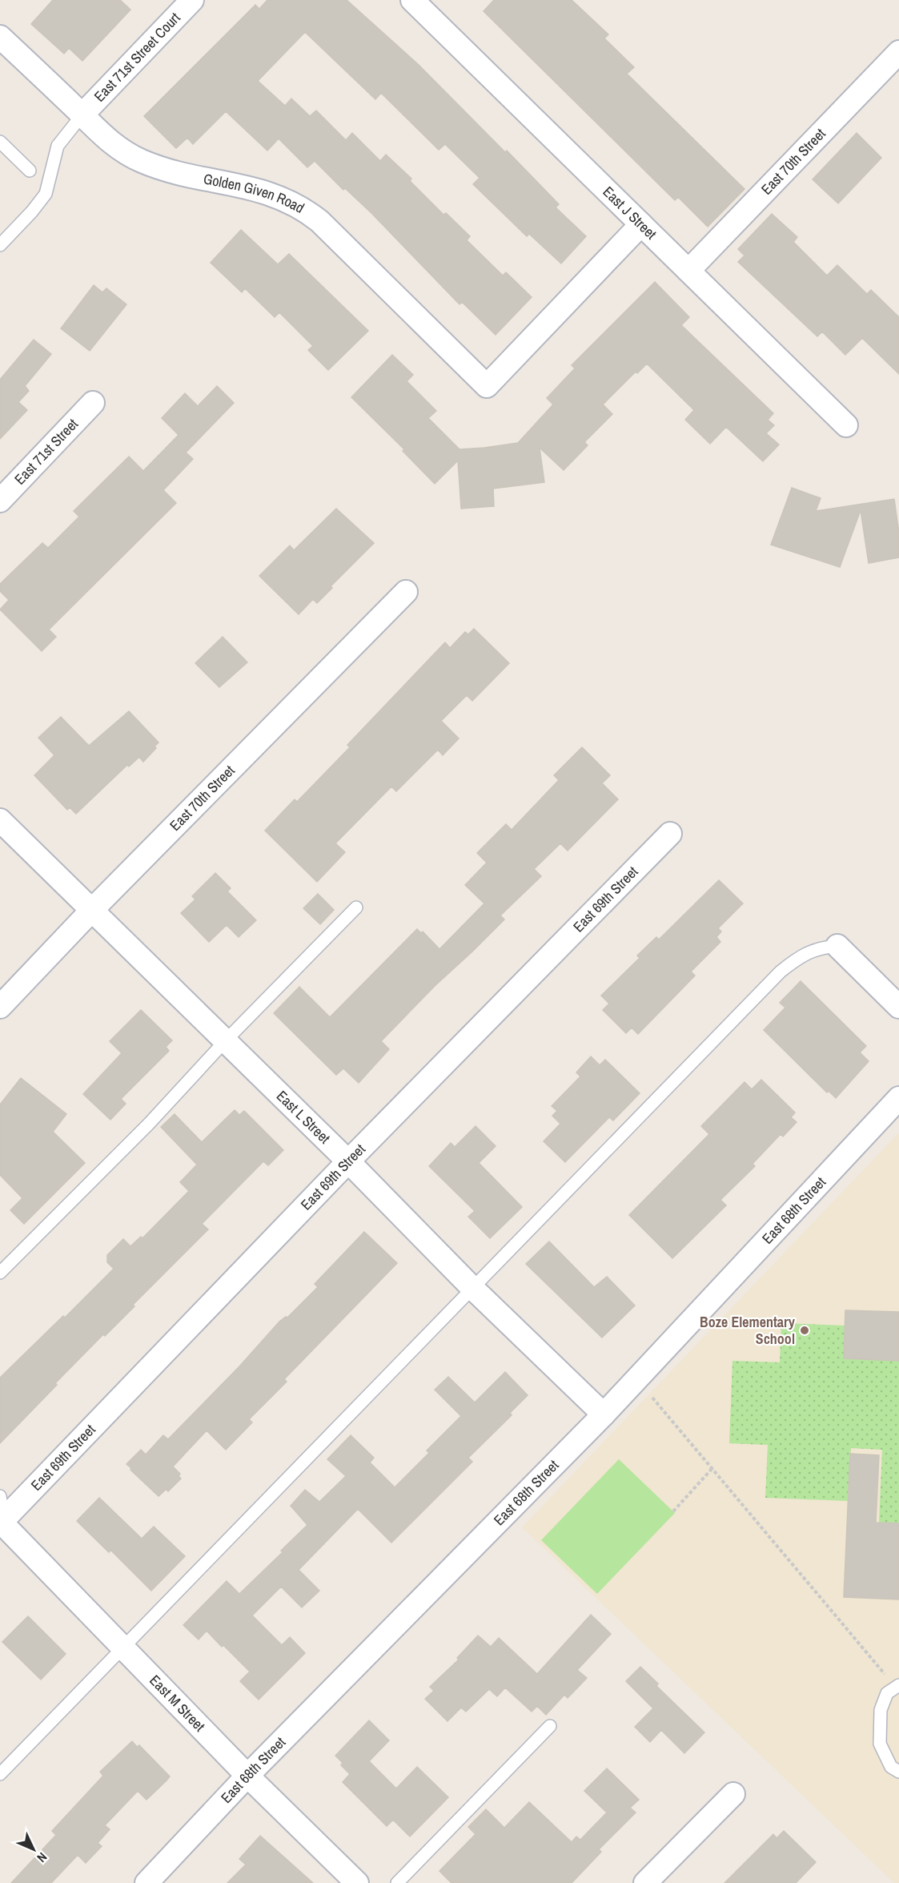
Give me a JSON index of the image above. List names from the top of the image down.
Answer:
{
  "streets": {
    "street": [
      "East 71st Street Court",
      "East 70th Street",
      "Golden Given Road",
      "East J Street",
      "East 71st Street",
      "East 69th Street",
      "East L Street",
      "East 68th Street",
      "East M Street"
    ]
  },
  "crossings": [
    ["East 71st Street Court", "Golden Given Road"],
    ["East 70th Street", "East J Street"],
    ["East 70th Street", "East L Street"],
    ["Golden Given Road", "East J Street"],
    ["East 69th Street", "East L Street"],
    ["East 69th Street", "East M Street"],
    ["East L Street", "East 68th Street"],
    ["East 68th Street", "East M Street"]
  ],
  "places": ["Boze Elementary School"],
  "north": "bottom right"
}
